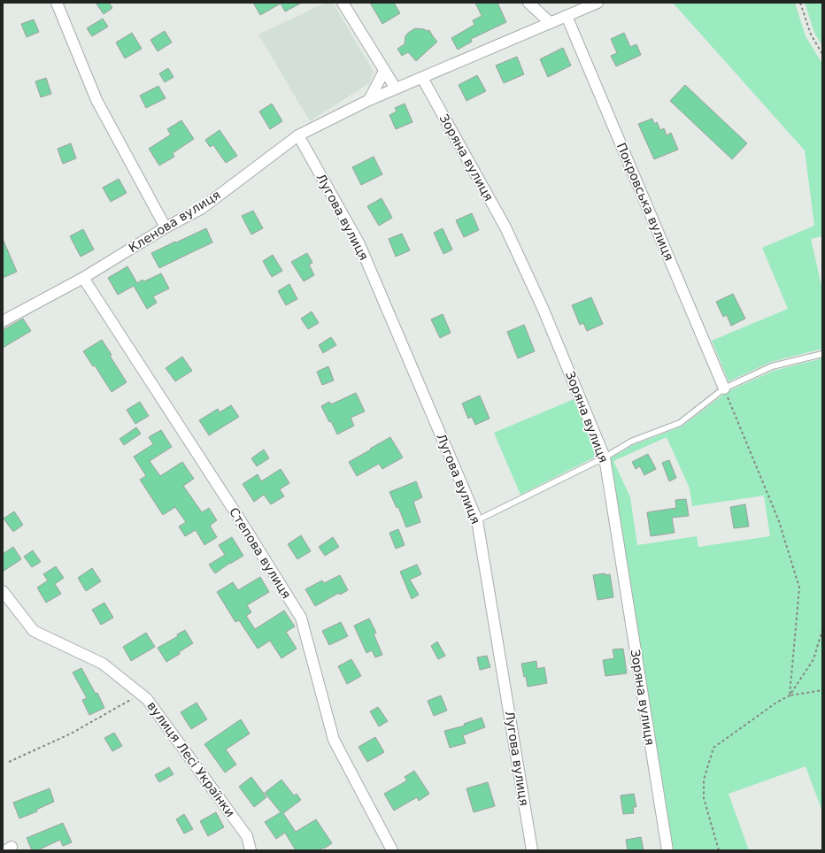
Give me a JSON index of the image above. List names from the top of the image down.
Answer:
{
  "streets": {
    "street": [
      "Зоряна вулиця",
      "Покровська вулиця",
      "Лугова вулиця",
      "Кленова вулиця",
      "Степова вулиця",
      "вулиця Лесі Українки"
    ]
  },
  "crossings": [
    ["Зоряна вулиця", "Кленова вулиця"],
    ["Покровська вулиця", "Кленова вулиця"],
    ["Лугова вулиця", "Кленова вулиця"],
    ["Кленова вулиця", "Степова вулиця"]
  ]
}
